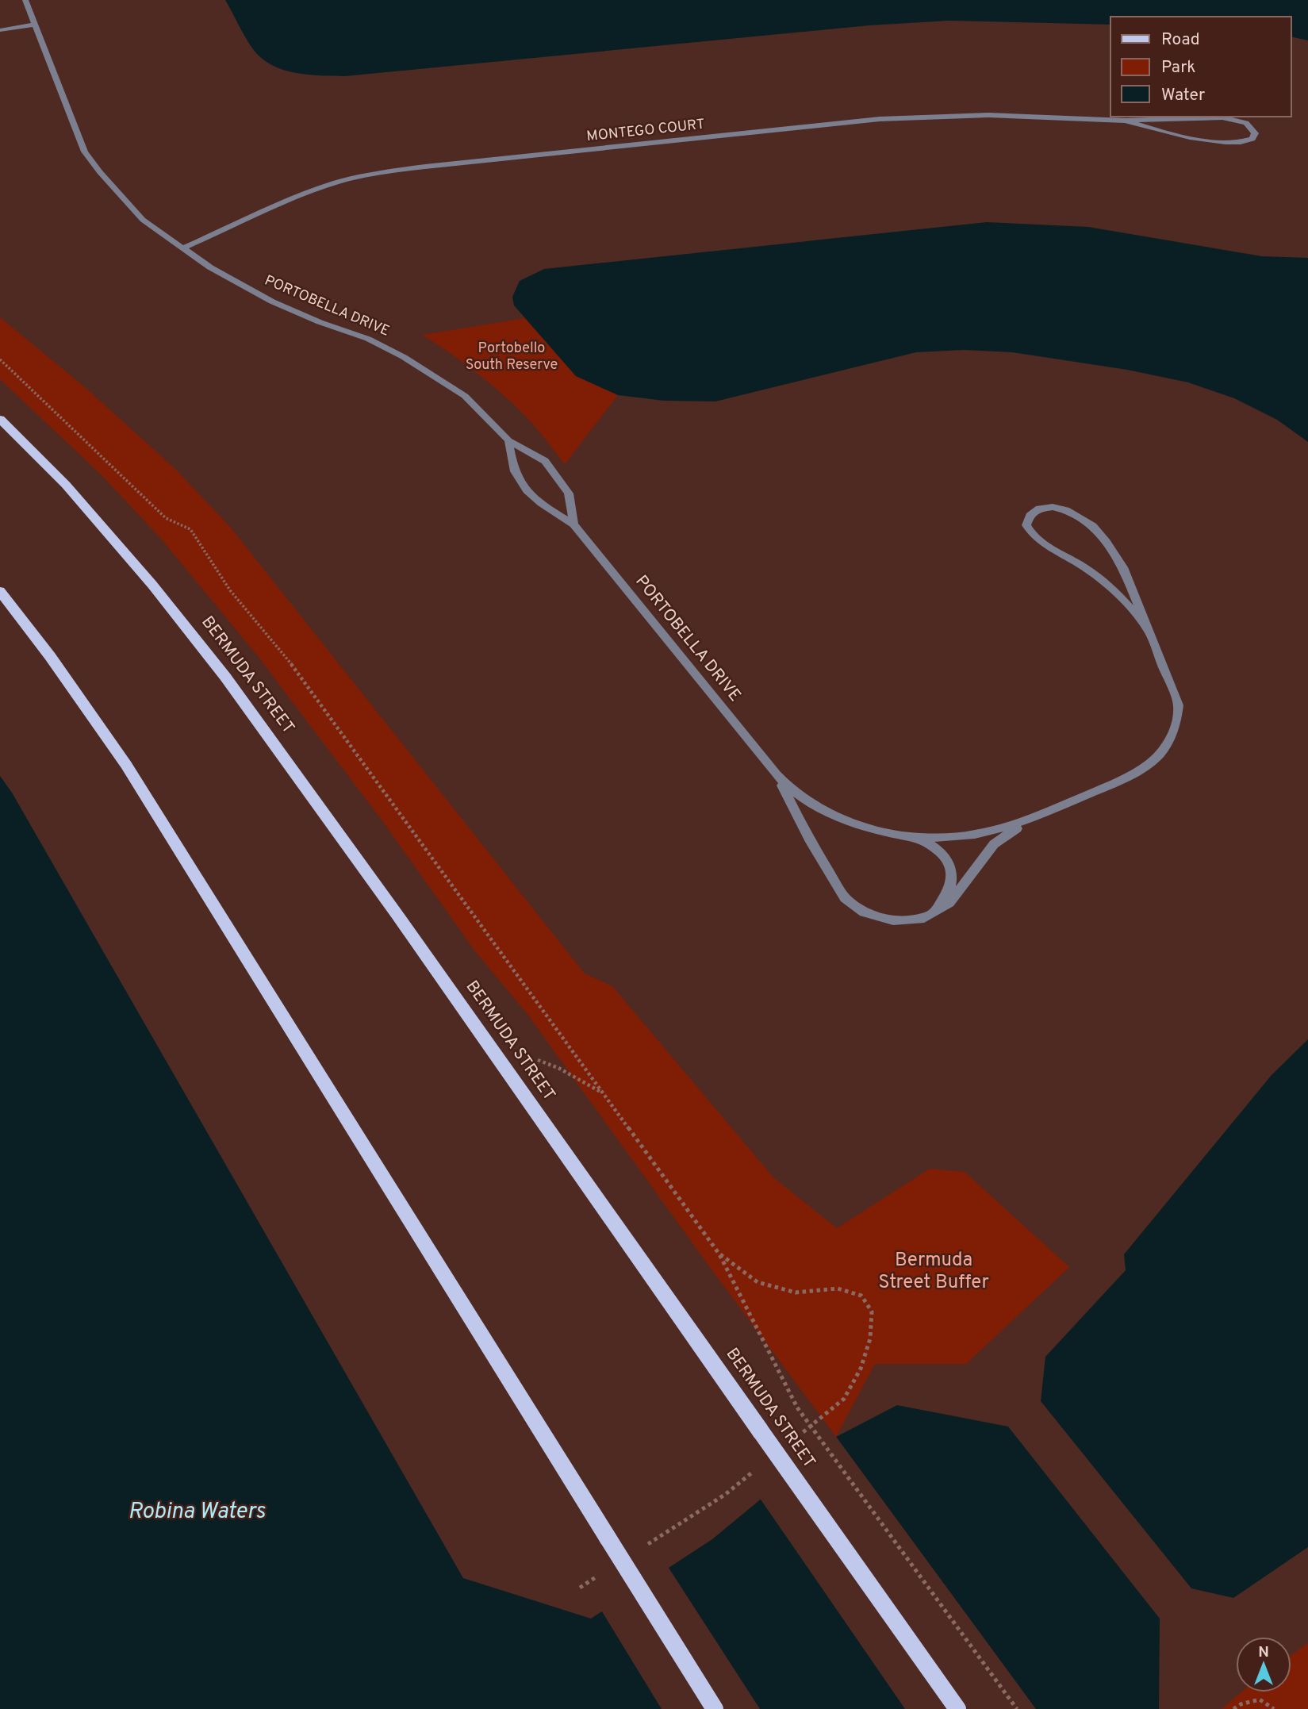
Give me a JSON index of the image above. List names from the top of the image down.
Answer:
{
  "streets": {
    "main road": ["BERMUDA STREET"],
    "street": ["MONTEGO COURT", "PORTOBELLA DRIVE"]
  },
  "crossings": [
    ["MONTEGO COURT", "PORTOBELLA DRIVE"]
  ],
  "water": ["Robina Waters"],
  "parks": ["Portobello South Reserve", "Bermuda Street Buffer"],
  "legend": ["Road", "Park", "Water"],
  "north": "top"
}
